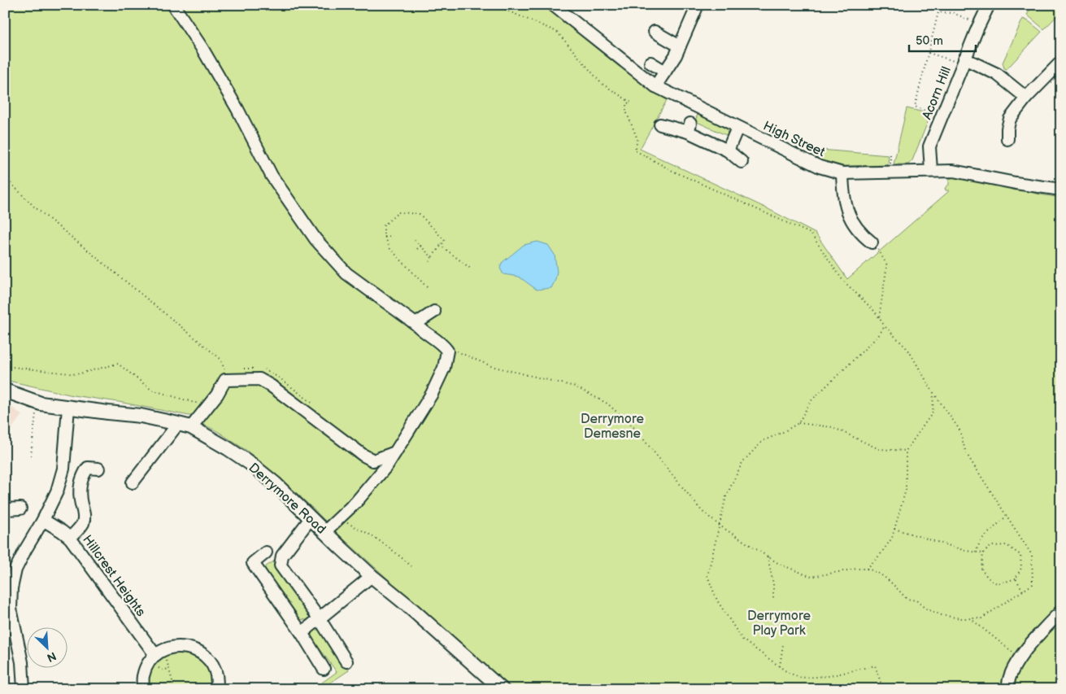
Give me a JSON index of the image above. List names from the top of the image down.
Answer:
{
  "streets": {
    "main road": ["Derrymore Road"],
    "street": ["Acorn Hill", "High Street", "Hillcrest Heights"]
  },
  "crossings": [
    ["Acorn Hill", "High Street"]
  ],
  "parks": ["Derrymore Demesne", "Derrymore Play Park"],
  "scale_bar": "50 m",
  "north": "bottom right"
}
